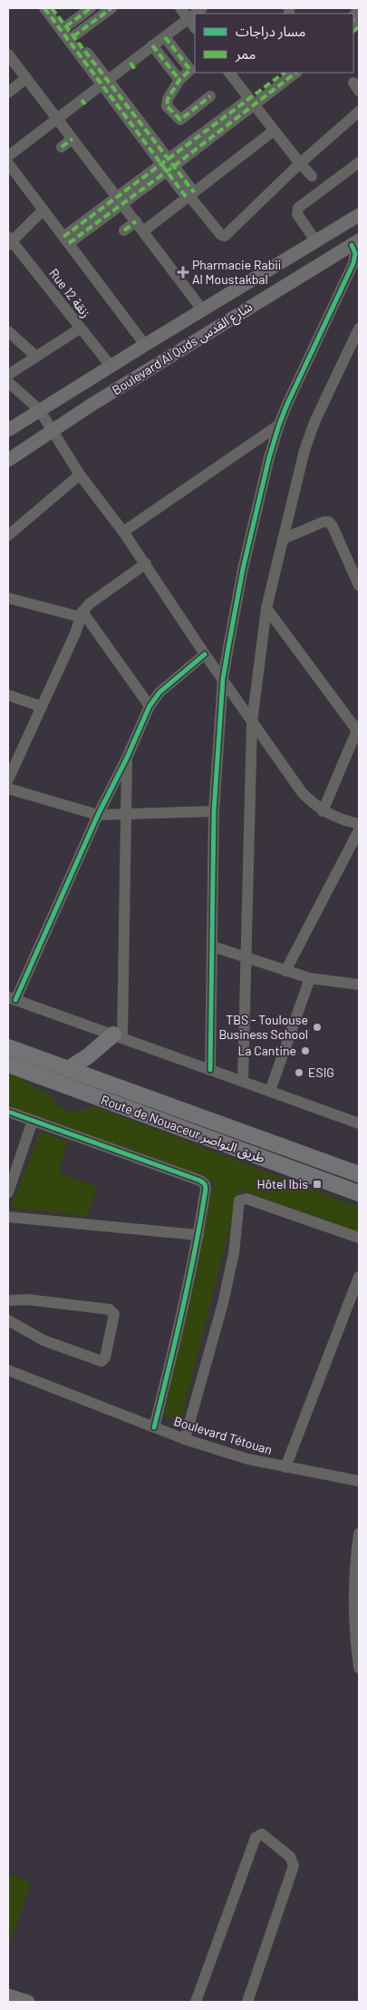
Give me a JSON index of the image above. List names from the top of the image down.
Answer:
{
  "streets": {
    "highway": ["Route de Nouaceur طريق النواصر"],
    "main road": ["Boulevard Al Quds شارع القدس"],
    "street": ["Rue 12 زنقة", "Boulevard Tétouan"]
  },
  "crossings": [
    ["Rue 12 زنقة", "Boulevard Al Quds شارع القدس"]
  ],
  "places": {
    "health": ["Pharmacie Rabii Al Moustakbal"],
    "other": ["TBS - Toulouse Business School", "La Cantine", "ESIG"],
    "transit": ["Hôtel Ibis"]
  },
  "legend": ["مسار دراجات", "ممر"]
}
